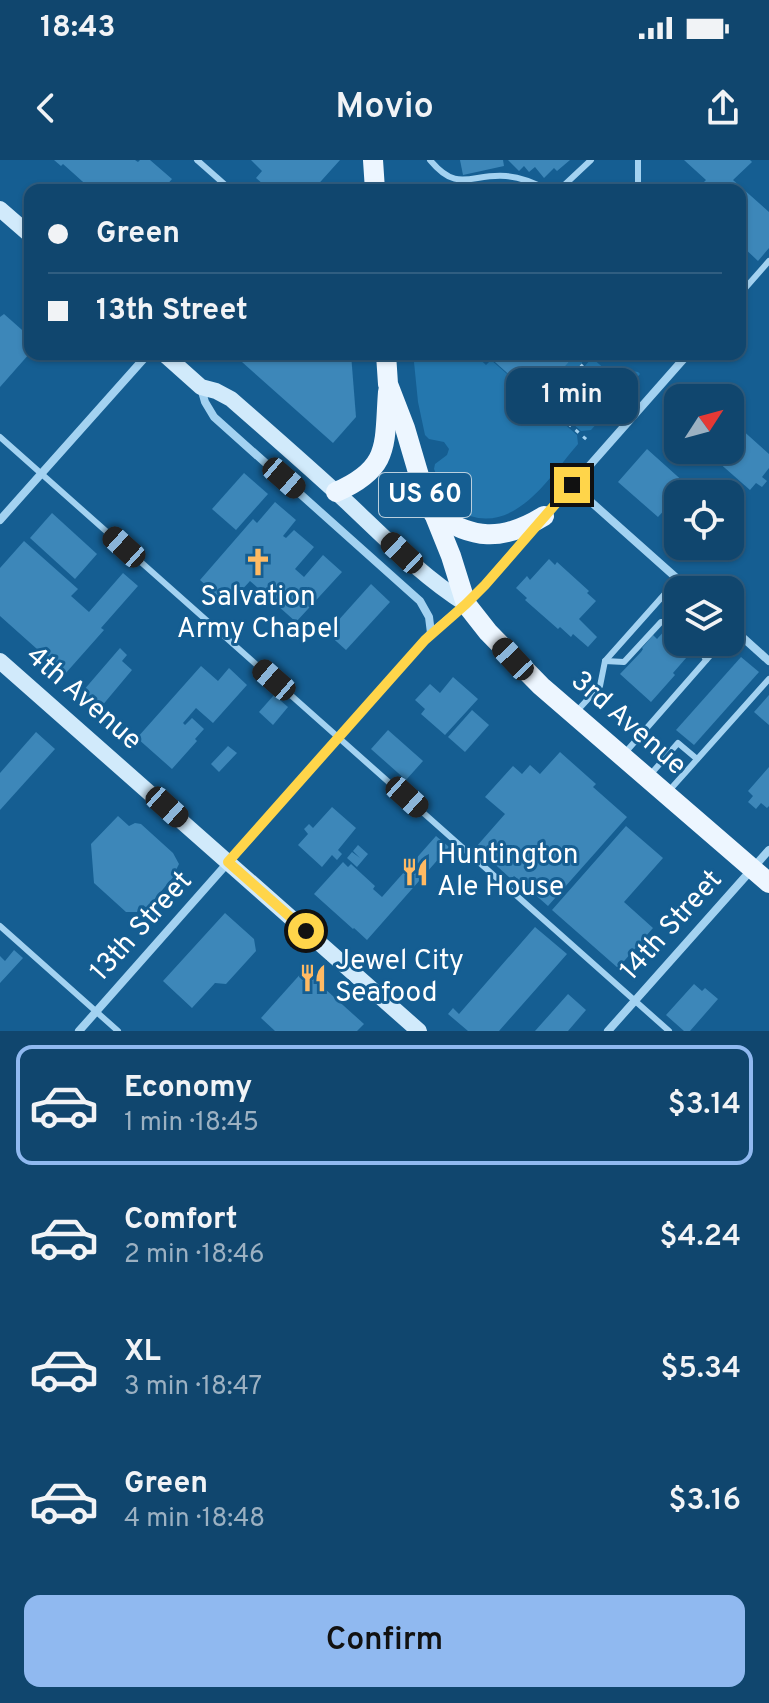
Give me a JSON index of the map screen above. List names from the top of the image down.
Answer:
{
  "streets": {
    "main road": ["US 60", "3rd Avenue"],
    "street": ["4th Avenue", "14th Street", "13th Street"]
  },
  "crossings": [
    ["US 60", "3rd Avenue"],
    ["US 60", "13th Street"],
    ["4th Avenue", "13th Street"],
    ["3rd Avenue", "14th Street"],
    ["3rd Avenue", "13th Street"]
  ],
  "places": {
    "church": ["Salvation Army Chapel"],
    "restaurant": ["Huntington Ale House", "Jewel City Seafood"]
  },
  "north": "top right",
  "page": {
    "status": "18:43",
    "header": "Movio",
    "banner": ["Green", "13th Street"],
    "bubble": "1 min",
    "list": [
      {
        "name": "Economy",
        "note": "1 min · 18:45",
        "value": "$3.14"
      },
      {
        "name": "Comfort",
        "note": "2 min · 18:46",
        "value": "$4.24"
      },
      {
        "name": "XL",
        "note": "3 min · 18:47",
        "value": "$5.34"
      },
      {
        "name": "Green",
        "note": "4 min · 18:48",
        "value": "$3.16"
      }
    ],
    "buttons": "Confirm"
  }
}
